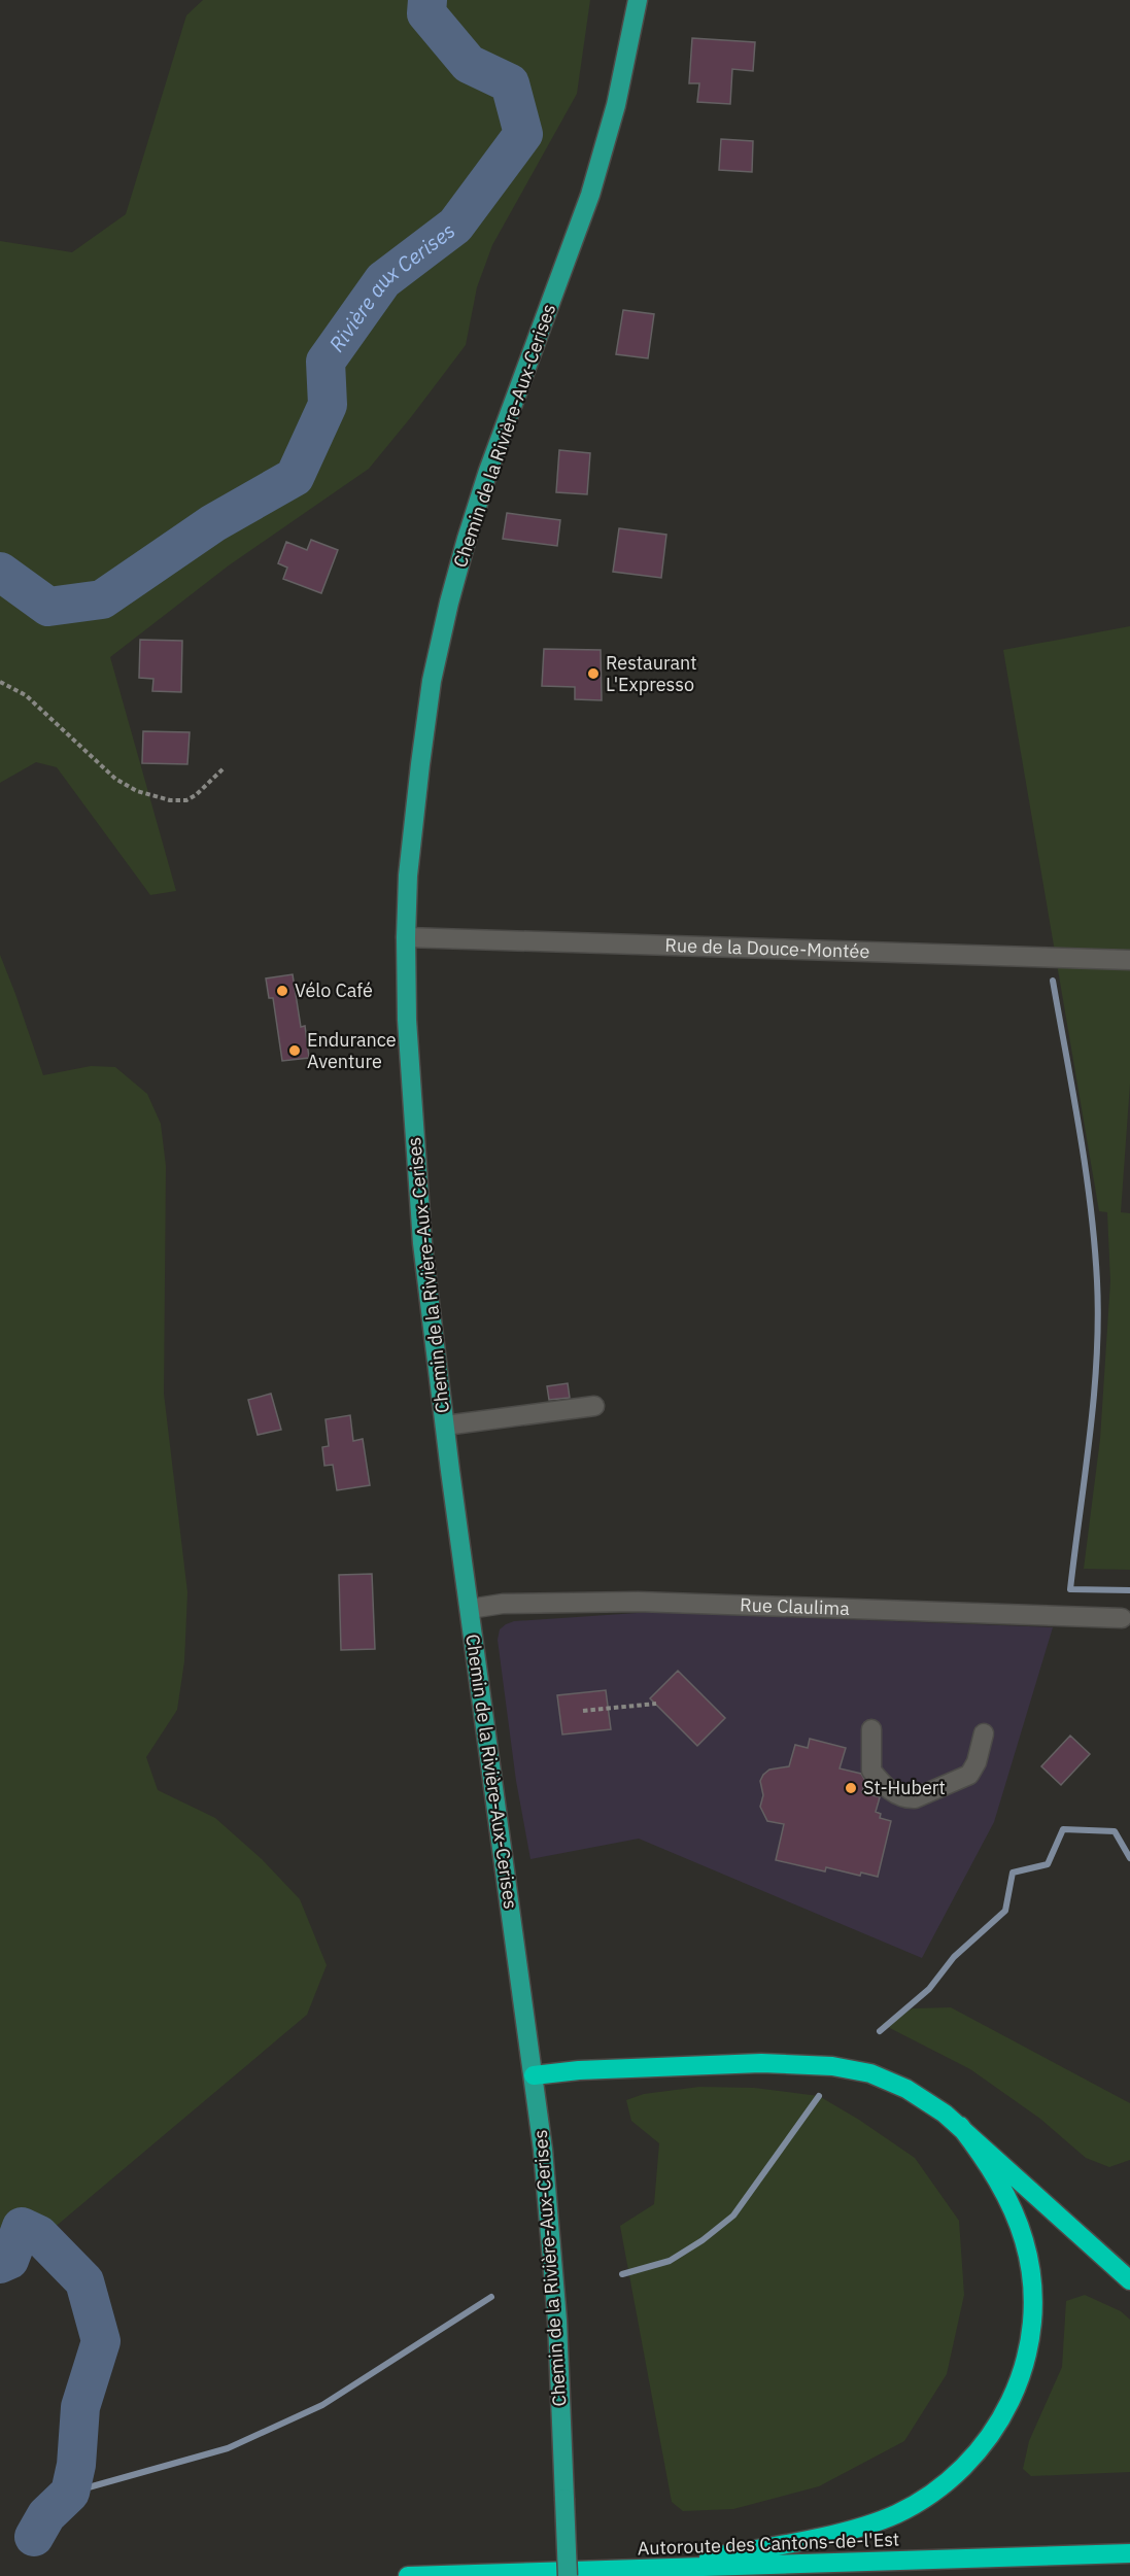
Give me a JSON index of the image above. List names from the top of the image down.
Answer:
{
  "streets": {
    "highway": ["Autoroute des Cantons-de-l'Est"],
    "main road": ["Chemin de la Rivière-Aux-Cerises"],
    "street": ["Rue de la Douce-Montée", "Rue Claulima"]
  },
  "crossings": [
    ["Chemin de la Rivière-Aux-Cerises", "Rue de la Douce-Montée"],
    ["Chemin de la Rivière-Aux-Cerises", "Rue Claulima"]
  ],
  "water": ["Rivière aux Cerises"],
  "places": [
    "Restaurant L'Expresso",
    "Vélo Café",
    "Endurance Aventure",
    "St-Hubert"
  ]
}
